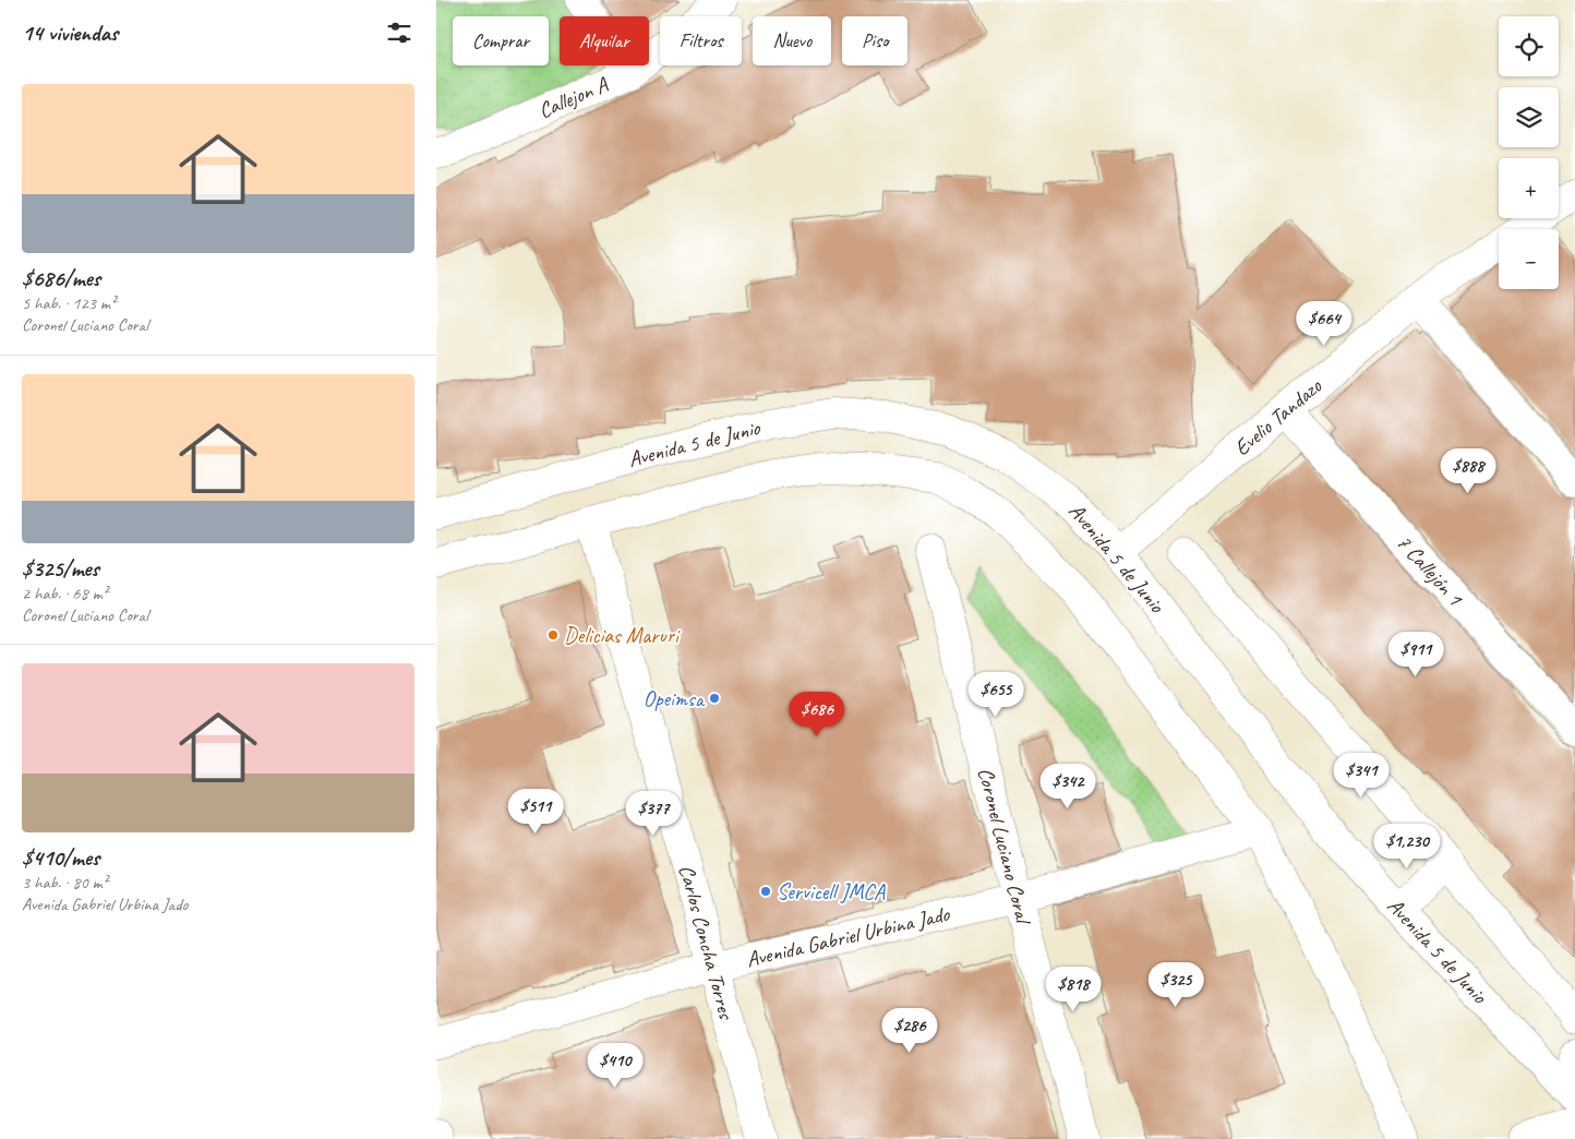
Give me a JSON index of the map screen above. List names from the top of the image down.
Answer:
{
  "streets": {
    "street": [
      "Callejon A",
      "Evelio Tandazo",
      "Avenida 5 de Junio",
      "7 Callejón 1",
      "Coronel Luciano Coral",
      "Avenida Gabriel Urbina Jado",
      "Carlos Concha Torres"
    ]
  },
  "crossings": [
    ["Evelio Tandazo", "Avenida 5 de Junio"],
    ["Evelio Tandazo", "7 Callejón 1"],
    ["Coronel Luciano Coral", "Avenida Gabriel Urbina Jado"],
    ["Avenida Gabriel Urbina Jado", "Carlos Concha Torres"]
  ],
  "places": ["Delicias Maruri", "Opeimsa", "Servicell JMCA"],
  "page": {
    "heading": "14 viviendas",
    "map_buttons": ["+", "−"],
    "chip": [
      "Comprar",
      "Alquilar",
      "Filtros",
      "Nuevo",
      "Piso"
    ],
    "list": [
      {
        "name": "$686/mes",
        "note": "5 hab. · 123 m² · Coronel Luciano Coral"
      },
      {
        "name": "$325/mes",
        "note": "2 hab. · 68 m² · Coronel Luciano Coral"
      },
      {
        "name": "$410/mes",
        "note": "3 hab. · 80 m² · Avenida Gabriel Urbina Jado"
      }
    ],
    "price": [
      "$664",
      "$888",
      "$911",
      "$655",
      "$686",
      "$341",
      "$342",
      "$511",
      "$377",
      "$1,230",
      "$325",
      "$818",
      "$286",
      "$410"
    ]
  }
}
